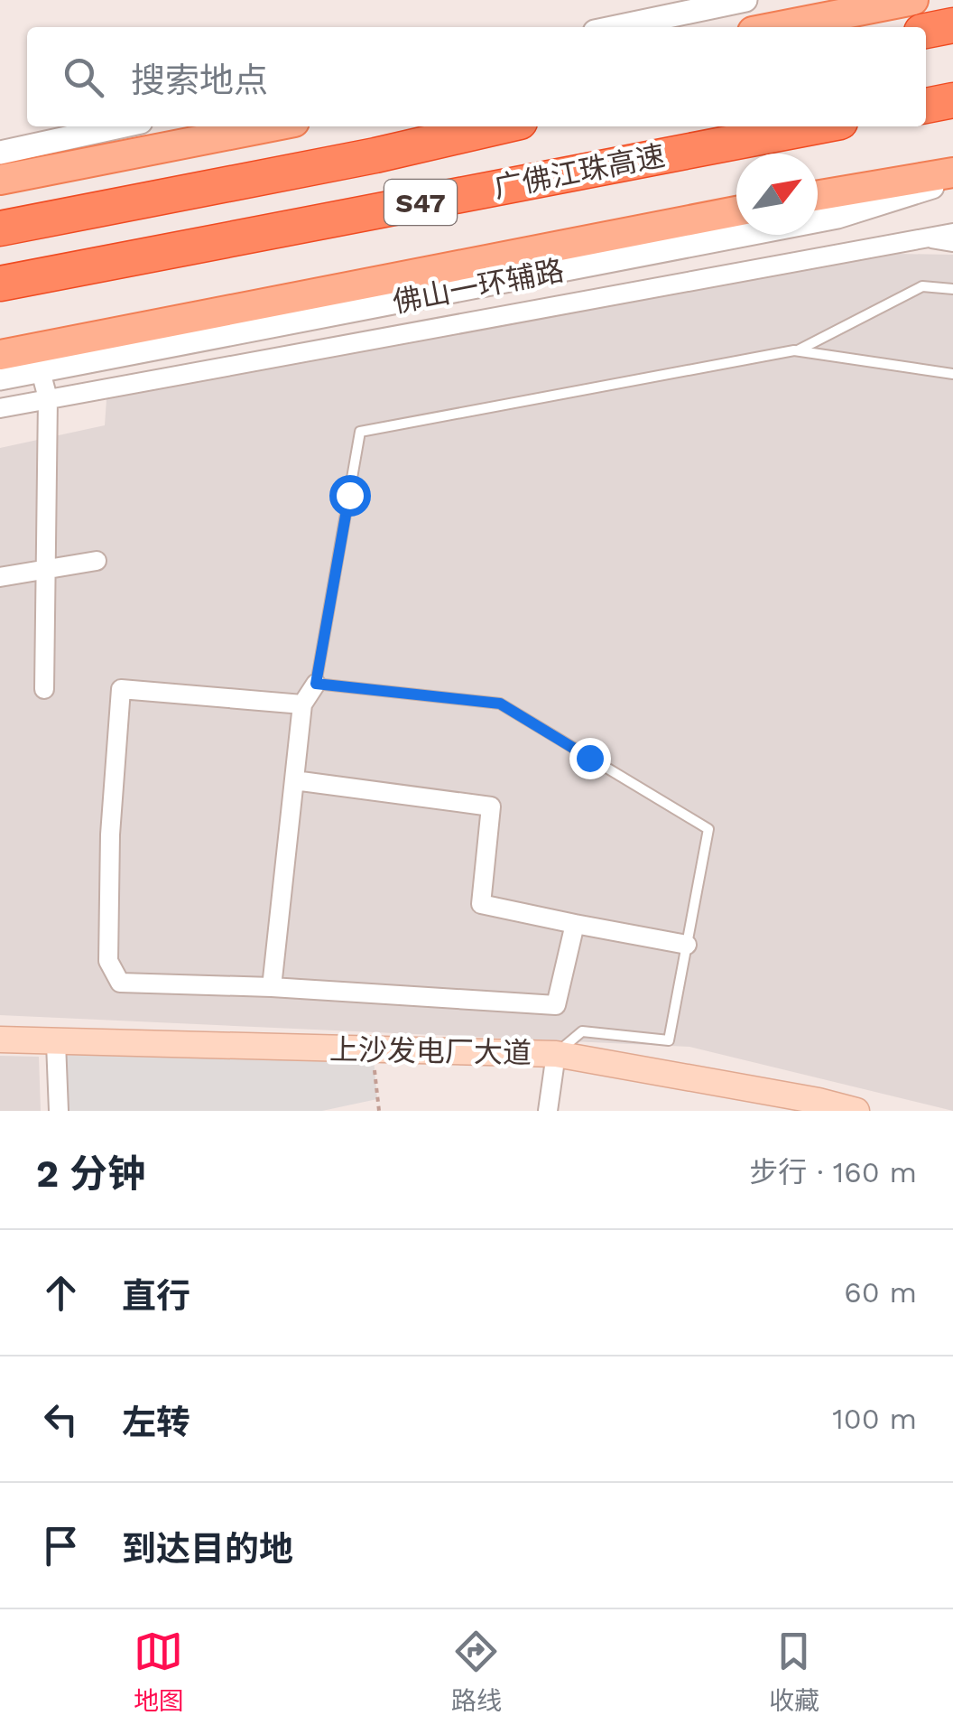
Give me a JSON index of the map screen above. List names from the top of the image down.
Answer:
{
  "streets": {
    "highway": ["广佛江珠高速", "S47"],
    "main road": ["佛山一环辅路", "上沙发电厂大道"]
  },
  "north": "top right",
  "page": {
    "search": "搜索地点",
    "heading": ["2 分钟", "步行 · 160 m"],
    "list": [
      ["直行", "60 m"],
      ["左转", "100 m"],
      "到达目的地"
    ],
    "nav": ["地图", "路线", "收藏"]
  }
}
